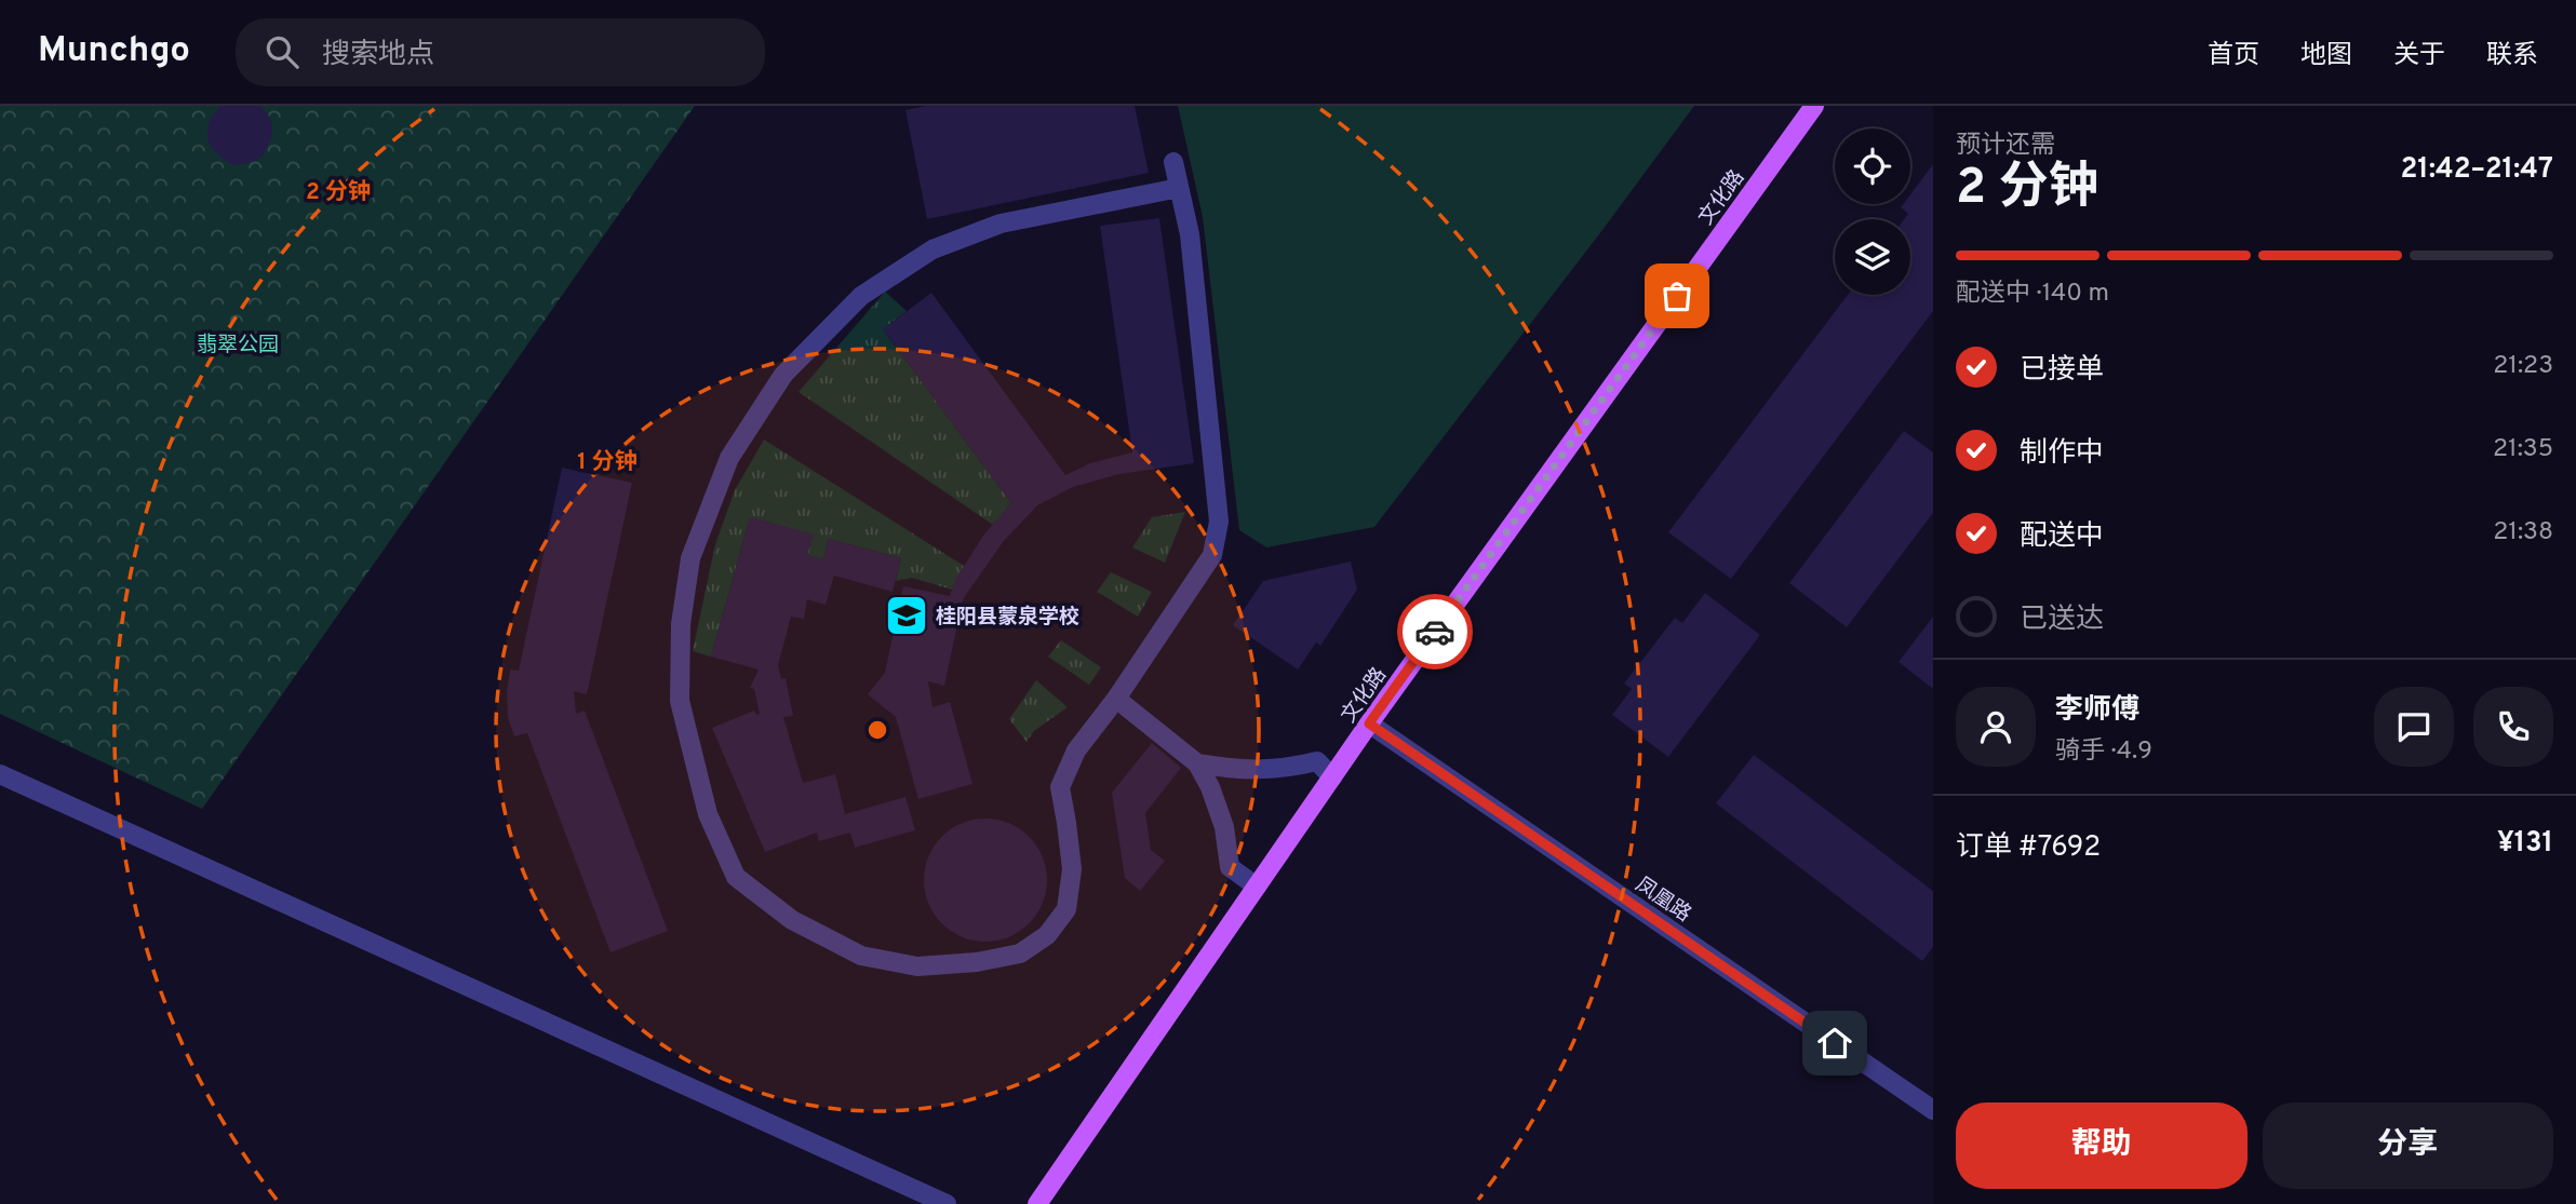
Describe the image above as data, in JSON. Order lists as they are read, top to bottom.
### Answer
{
  "streets": {
    "main road": ["文化路"],
    "street": ["凤凰路"]
  },
  "crossings": [
    ["文化路", "凤凰路"]
  ],
  "parks": ["翡翠公园"],
  "places": {
    "school or university": ["桂阳县蒙泉学校"]
  },
  "page": {
    "header": "Munchgo",
    "search": "搜索地点",
    "nav": [
      "首页",
      "地图",
      "关于",
      "联系"
    ],
    "heading": ["2 分钟", "预计还需", "21:42–21:47"],
    "panel": [
      "李师傅",
      "骑手 · 4.9",
      "订单 #7692",
      "¥131"
    ],
    "bar": "配送中 · 140 m",
    "list": [
      ["已接单", "21:23"],
      ["制作中", "21:35"],
      ["配送中", "21:38"],
      "已送达"
    ],
    "buttons": ["帮助", "分享"]
  },
  "rings": ["2 分钟", "1 分钟"]
}
